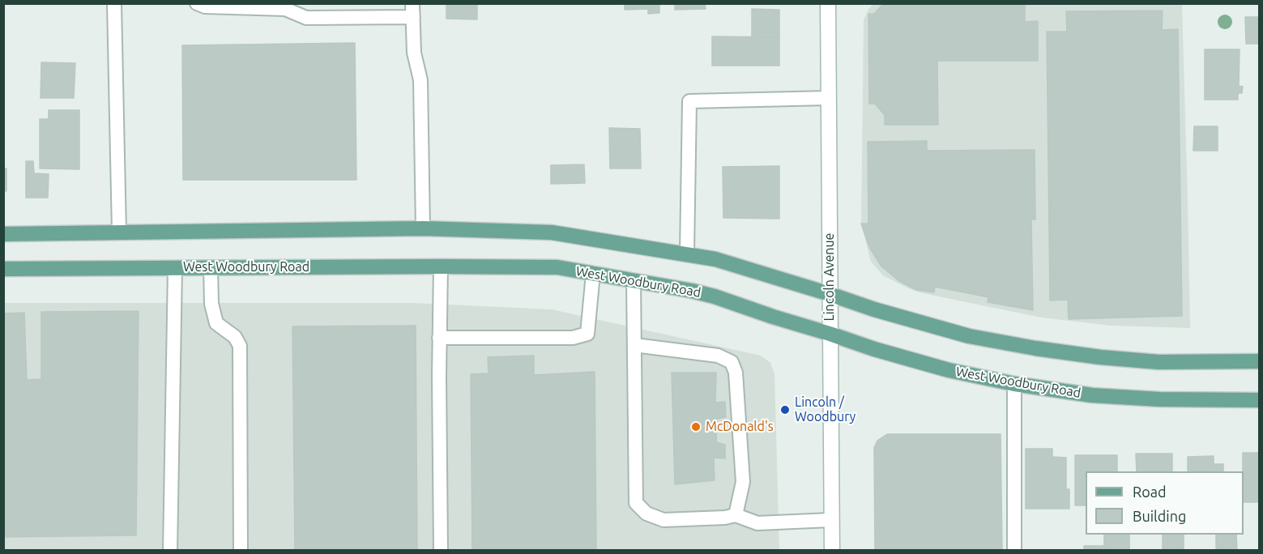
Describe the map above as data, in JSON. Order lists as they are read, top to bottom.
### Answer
{
  "streets": {
    "main road": ["West Woodbury Road", "Lincoln Avenue"]
  },
  "crossings": [
    ["West Woodbury Road", "Lincoln Avenue"]
  ],
  "places": ["Lincoln / Woodbury", "McDonald's"],
  "legend": ["Road", "Building"]
}
